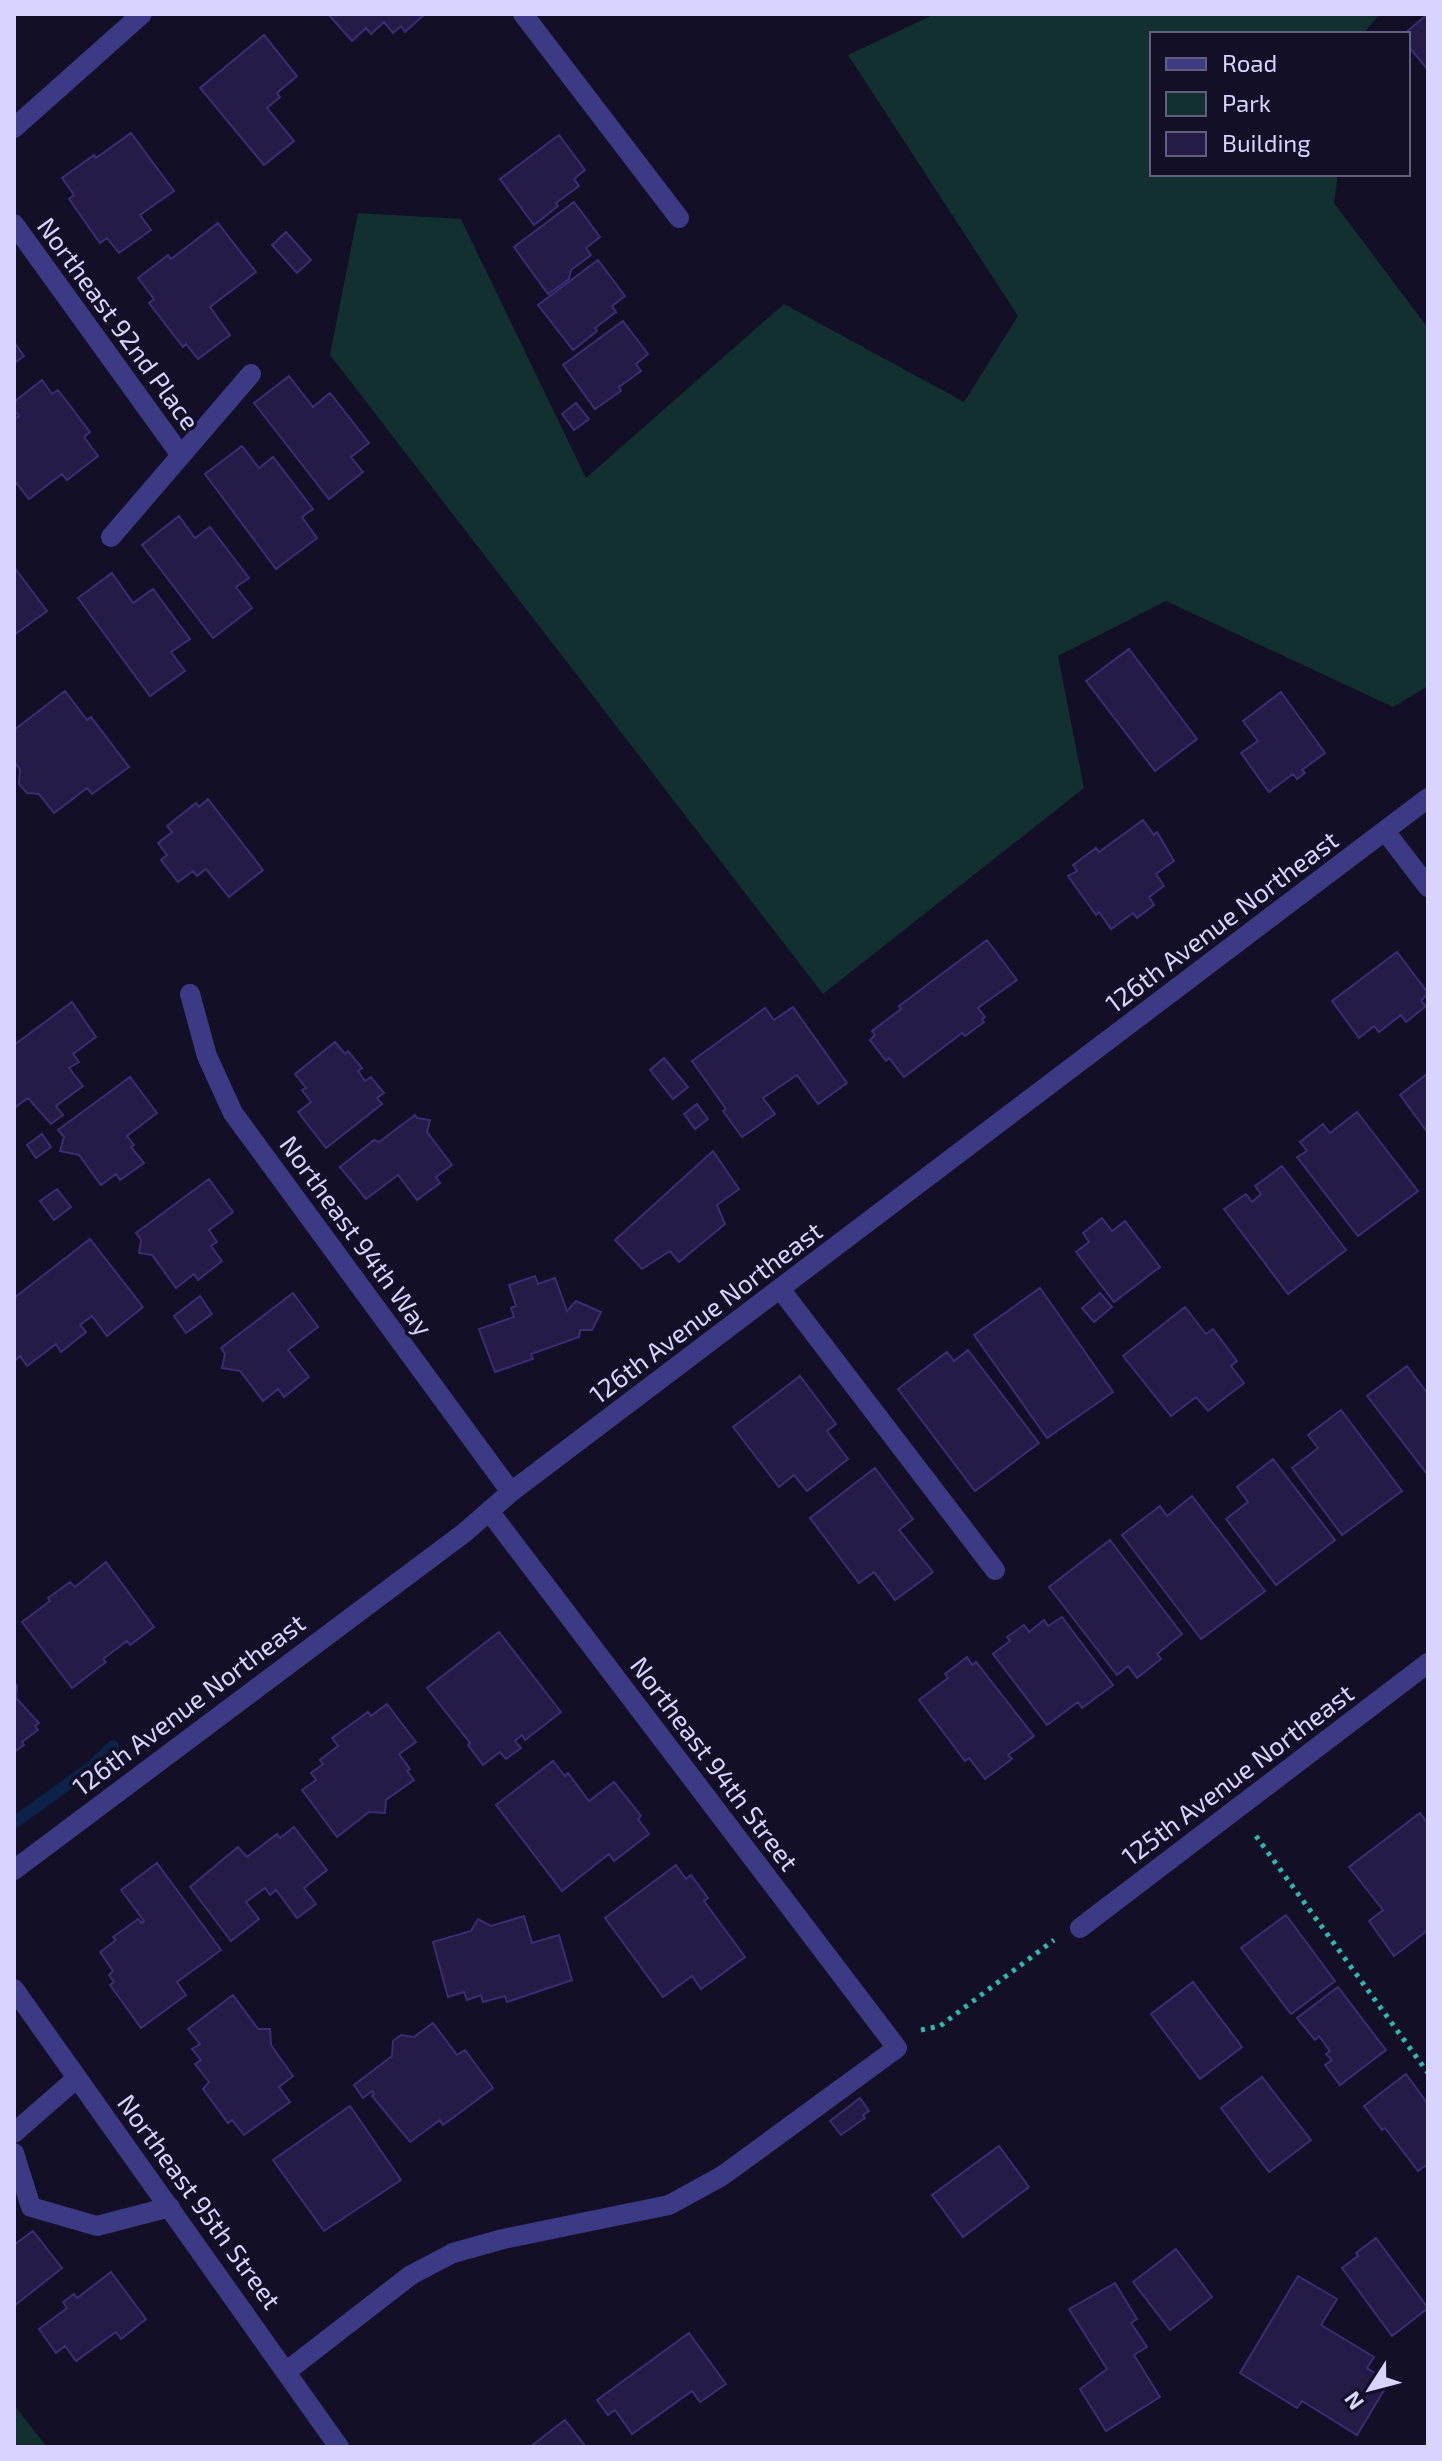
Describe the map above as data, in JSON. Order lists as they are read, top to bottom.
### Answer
{
  "streets": {
    "street": [
      "Northeast 92nd Place",
      "126th Avenue Northeast",
      "Northeast 94th Way",
      "Northeast 94th Street",
      "125th Avenue Northeast",
      "Northeast 95th Street"
    ]
  },
  "crossings": [
    ["126th Avenue Northeast", "Northeast 94th Way"],
    ["126th Avenue Northeast", "Northeast 94th Street"],
    ["Northeast 94th Street", "Northeast 95th Street"]
  ],
  "legend": ["Road", "Park", "Building"],
  "north": "bottom left"
}
